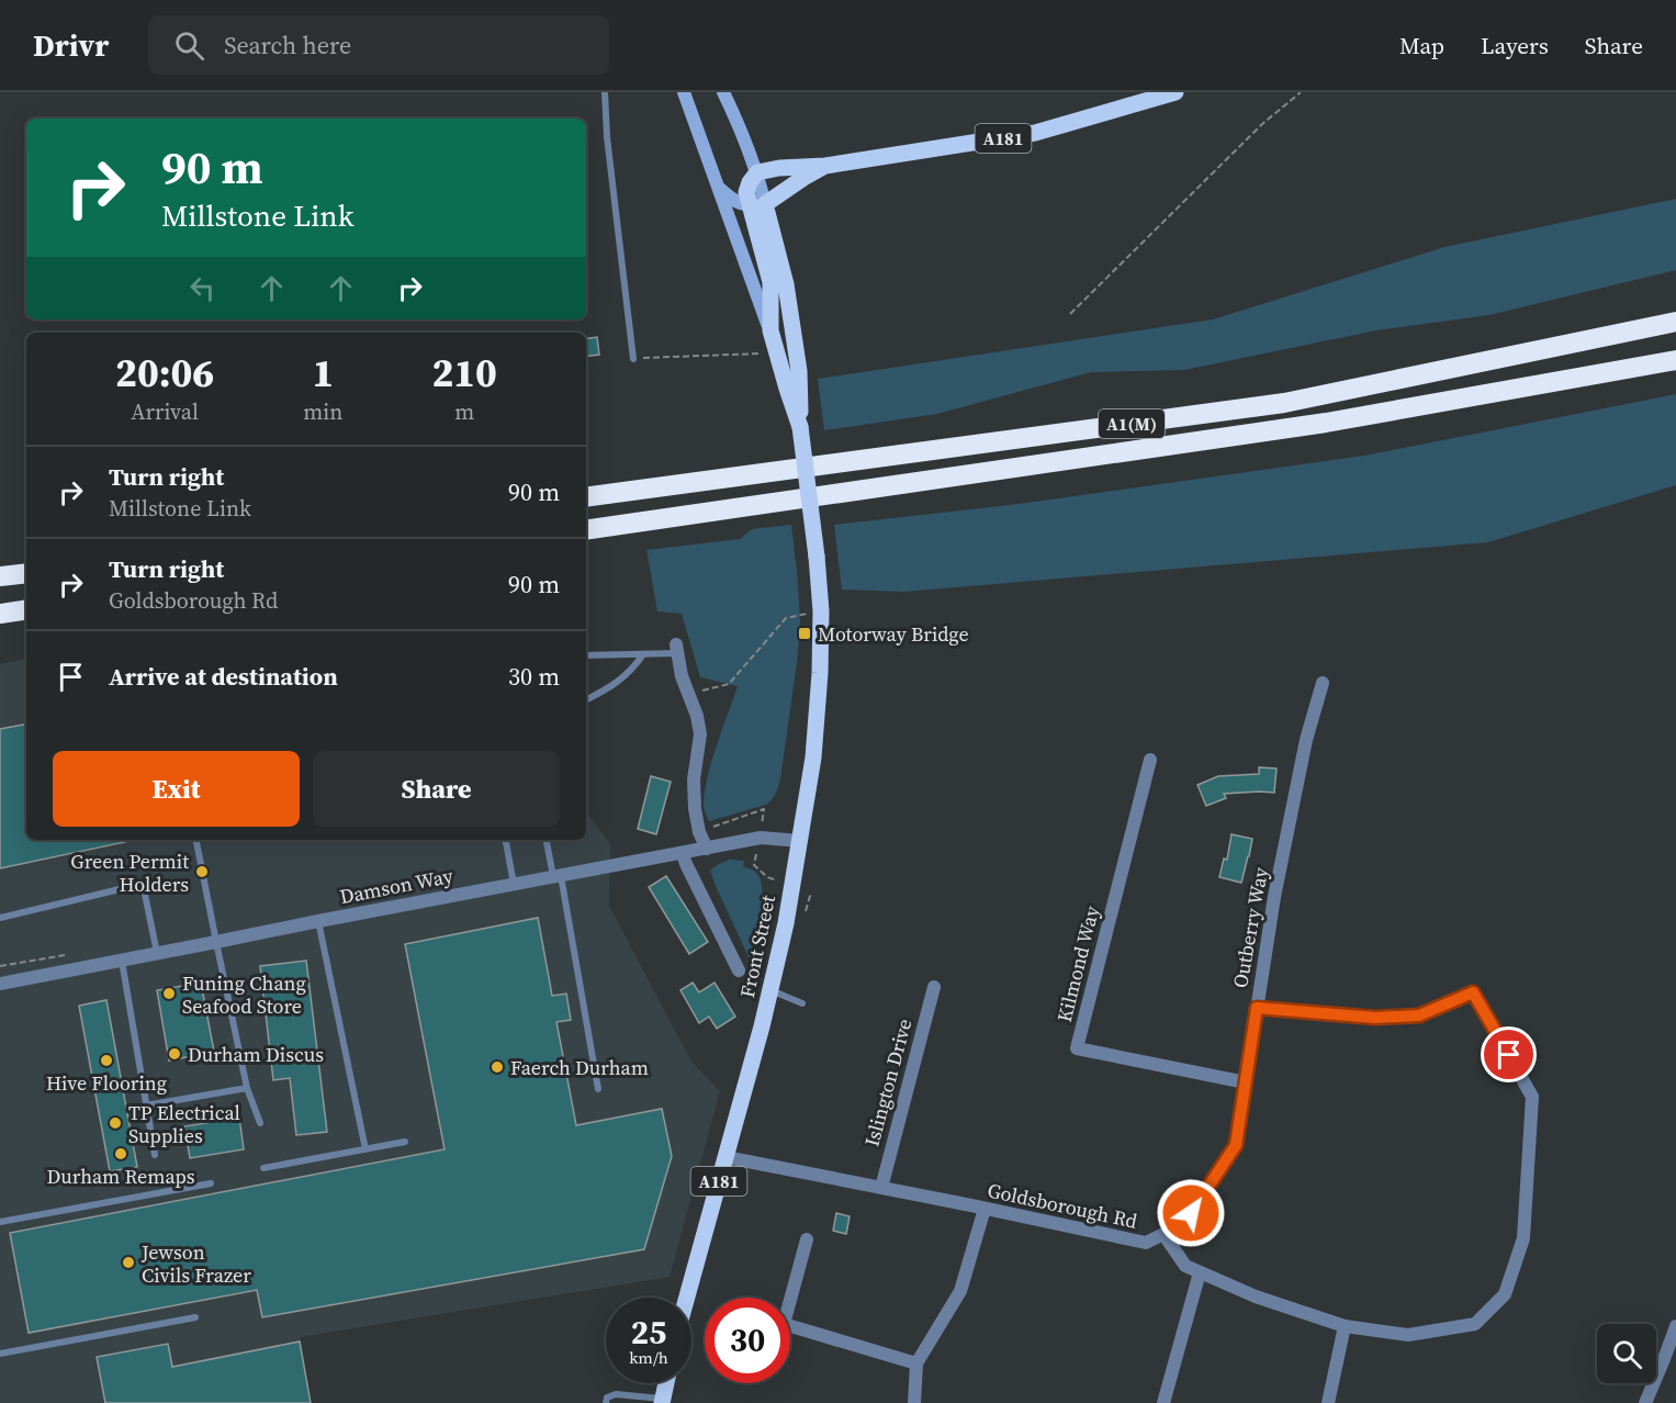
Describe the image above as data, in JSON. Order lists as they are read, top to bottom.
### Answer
{
  "streets": {
    "highway": ["A1(M)"],
    "main road": ["A181", "Front Street"],
    "street": [
      "Damson Way",
      "Outberry Way",
      "Kilmond Way",
      "Islington Drive",
      "Goldsborough Rd"
    ]
  },
  "crossings": [
    ["A181", "Front Street"],
    ["Damson Way", "Front Street"],
    ["Outberry Way", "Kilmond Way"],
    ["Outberry Way", "Goldsborough Rd"],
    ["Front Street", "Goldsborough Rd"],
    ["Islington Drive", "Goldsborough Rd"]
  ],
  "places": {
    "transit": ["Motorway Bridge"],
    "other": [
      "Green Permit Holders",
      "Funing Chang Seafood Store",
      "Durham Discus",
      "Hive Flooring",
      "Faerch Durham",
      "TP Electrical Supplies",
      "Durham Remaps",
      "Jewson Civils Frazer"
    ]
  },
  "page": {
    "header": "Drivr",
    "search": "Search here",
    "nav": ["Map", "Layers", "Share"],
    "turn": ["90 m", "Millstone Link"],
    "eta": [
      "20:06",
      "Arrival",
      "1",
      "min",
      "210",
      "m"
    ],
    "list": [
      {
        "name": "Turn right",
        "note": "Millstone Link",
        "value": "90 m"
      },
      {
        "name": "Turn right",
        "note": "Goldsborough Rd",
        "value": "90 m"
      },
      {
        "name": "Arrive at destination",
        "value": "30 m"
      }
    ],
    "buttons": ["Exit", "Share"],
    "speed": "25 km/h",
    "limit": "30"
  }
}
